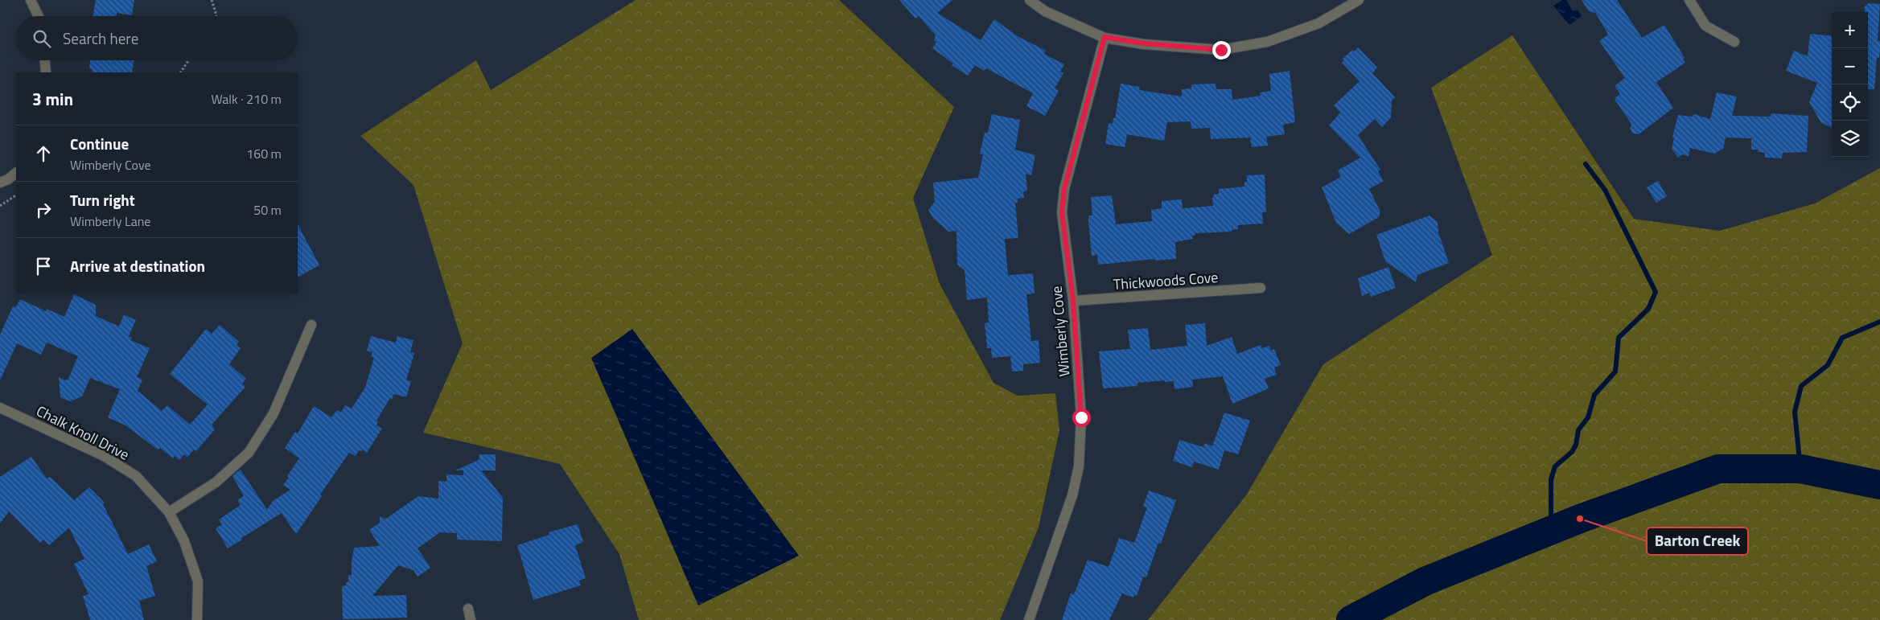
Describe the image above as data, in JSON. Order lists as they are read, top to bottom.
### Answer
{
  "streets": {
    "street": ["Thickwoods Cove", "Wimberly Cove", "Chalk Knoll Drive"]
  },
  "crossings": [
    ["Thickwoods Cove", "Wimberly Cove"]
  ],
  "places": ["Barton Creek"],
  "page": {
    "map_buttons": ["+", "−"],
    "search": "Search here",
    "heading": ["3 min", "Walk · 210 m"],
    "list": [
      ["Continue", "Wimberly Cove", "160 m"],
      ["Turn right", "Wimberly Lane", "50 m"],
      "Arrive at destination"
    ]
  }
}
